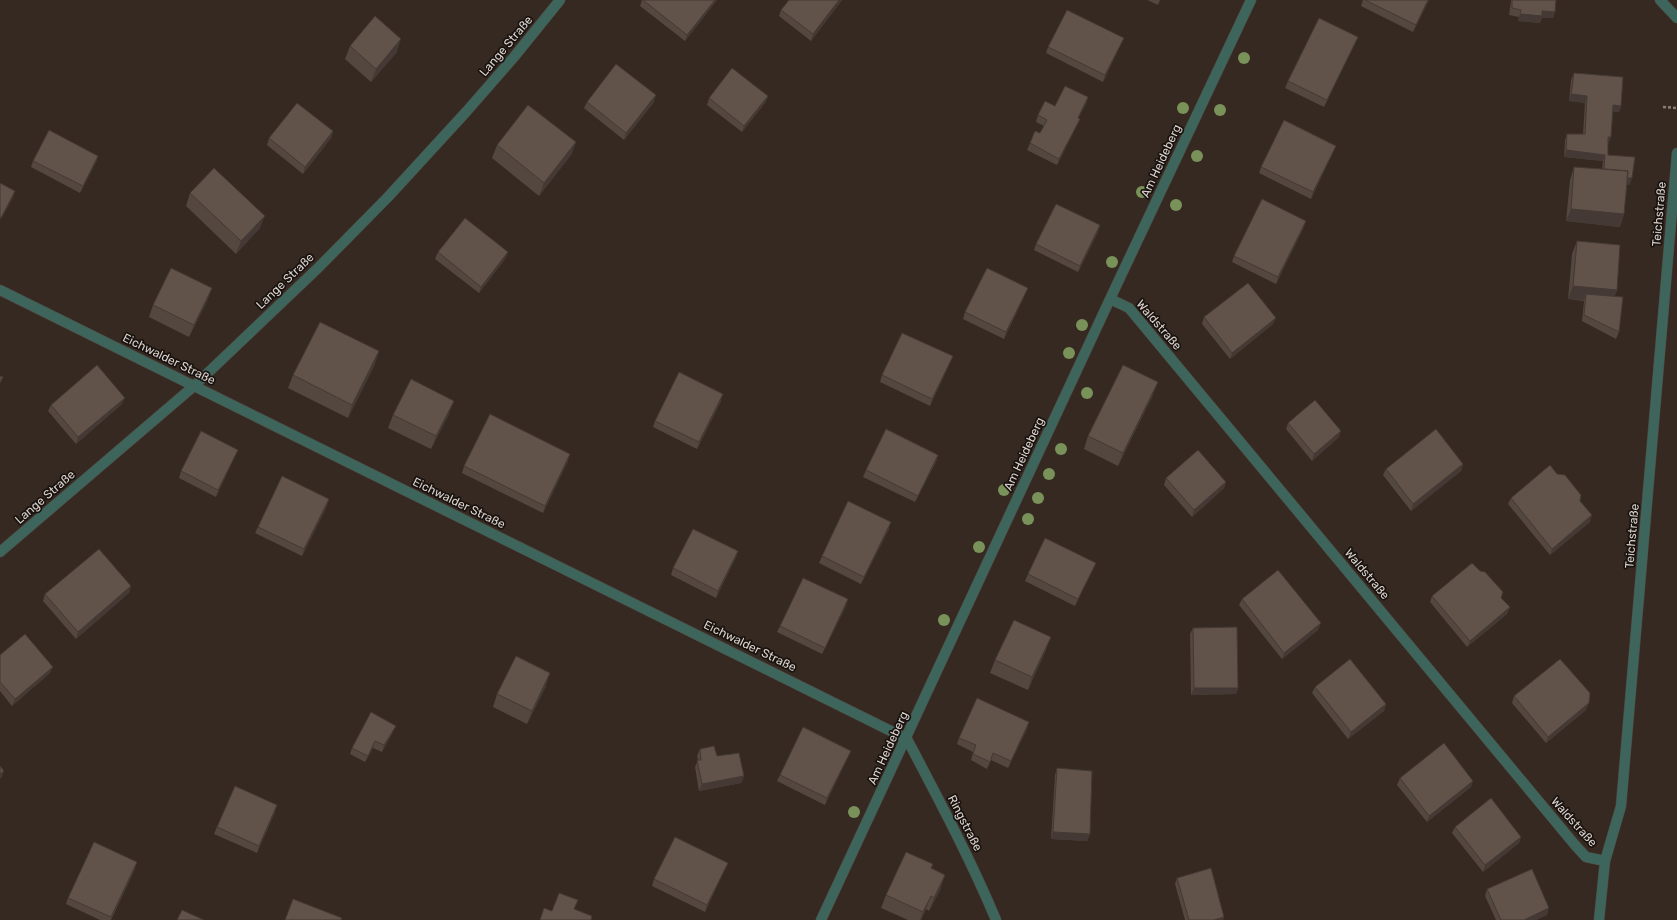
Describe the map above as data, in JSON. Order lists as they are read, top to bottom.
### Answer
{
  "streets": {
    "street": [
      "Lange Straße",
      "Am Heideberg",
      "Teichstraße",
      "Waldstraße",
      "Eichwalder Straße",
      "Ringstraße"
    ]
  },
  "crossings": [
    ["Lange Straße", "Eichwalder Straße"],
    ["Am Heideberg", "Waldstraße"],
    ["Am Heideberg", "Eichwalder Straße"],
    ["Am Heideberg", "Ringstraße"],
    ["Teichstraße", "Waldstraße"],
    ["Eichwalder Straße", "Ringstraße"]
  ]
}
